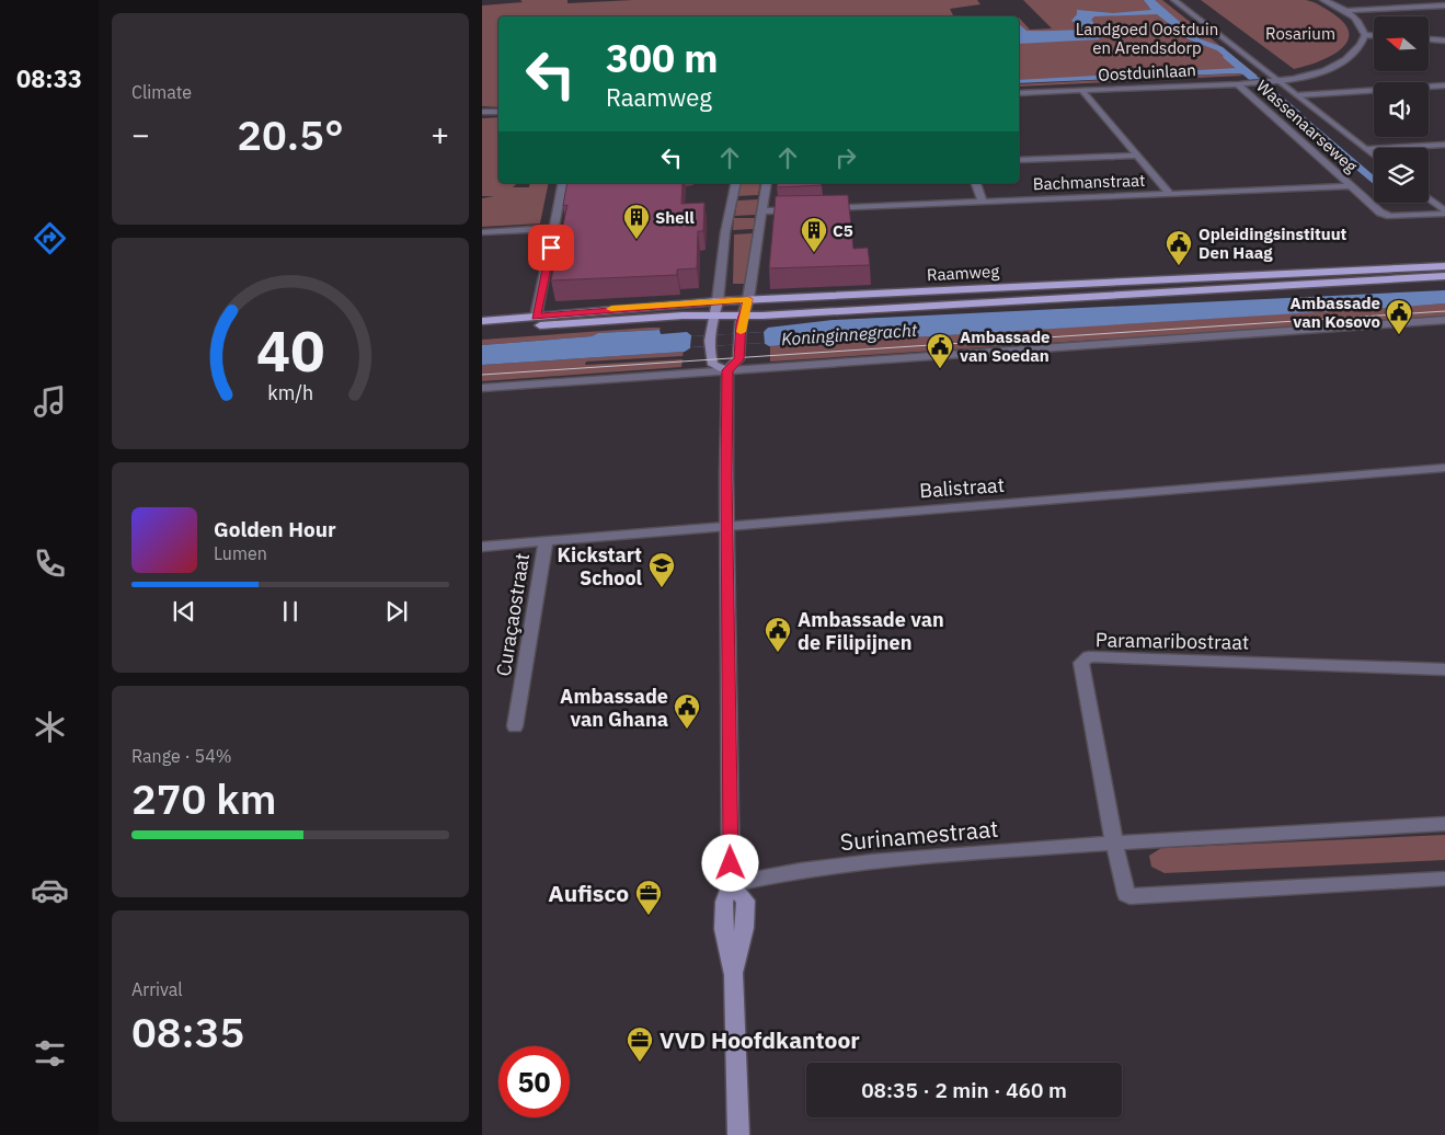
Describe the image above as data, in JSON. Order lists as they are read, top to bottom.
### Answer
{
  "streets": {
    "main road": ["Raamweg"],
    "street": [
      "Oostduinlaan",
      "Wassenaarseweg",
      "Bachmanstraat",
      "Balistraat",
      "Curaçaostraat",
      "Paramaribostraat",
      "Surinamestraat"
    ]
  },
  "crossings": [
    ["Oostduinlaan", "Wassenaarseweg"],
    ["Wassenaarseweg", "Bachmanstraat"],
    ["Balistraat", "Curaçaostraat"],
    ["Paramaribostraat", "Surinamestraat"]
  ],
  "water": ["Koninginnegracht"],
  "parks": ["Landgoed Oostduin en Arendsdorp", "Rosarium"],
  "places": {
    "building": ["Shell", "C5"],
    "public building": [
      "Opleidingsinstituut Den Haag",
      "Ambassade van Kosovo",
      "Ambassade van Soedan",
      "Ambassade van de Filipijnen",
      "Ambassade van Ghana"
    ],
    "school or university": ["Kickstart School"],
    "office": ["Aufisco", "VVD Hoofdkantoor"]
  },
  "north": "left",
  "page": {
    "tabs": "08:33",
    "tile": [
      "Climate",
      ["Range · 54%", "270 km"],
      ["Arrival", "08:35"]
    ],
    "turn": ["300 m", "Raamweg"],
    "heat": ["−", "20.5°", "+"],
    "song": ["Golden Hour", "Lumen"],
    "limit": "50",
    "trip": "08:35 · 2 min · 460 m",
    "gauge": ["40", "km/h"]
  }
}
